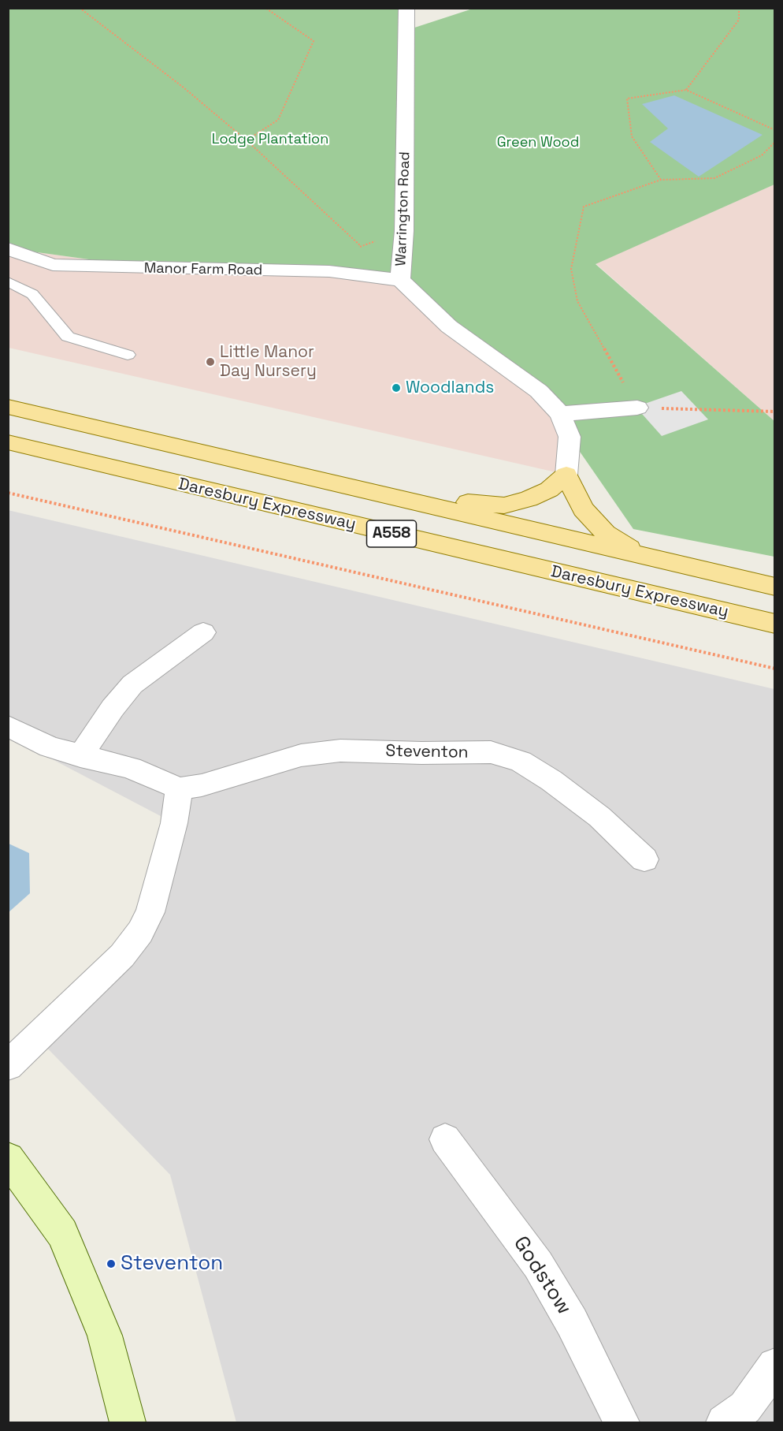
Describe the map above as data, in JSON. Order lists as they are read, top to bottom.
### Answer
{
  "streets": {
    "main road": ["Daresbury Expressway", "A558"],
    "street": [
      "Warrington Road",
      "Manor Farm Road",
      "Steventon",
      "Godstow"
    ]
  },
  "crossings": [
    ["Warrington Road", "Manor Farm Road"]
  ],
  "parks": ["Lodge Plantation", "Green Wood"],
  "places": ["Little Manor Day Nursery", "Woodlands", "Steventon"]
}
